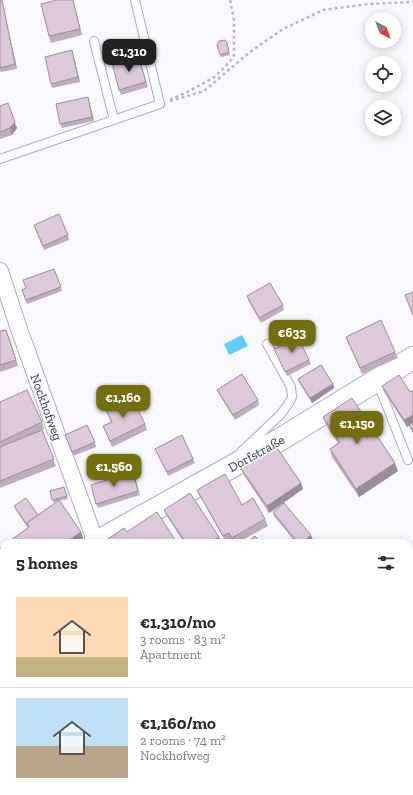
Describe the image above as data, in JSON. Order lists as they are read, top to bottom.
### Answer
{
  "streets": {
    "main road": ["Dorfstraße"],
    "street": ["Nockhofweg"]
  },
  "north": "bottom right",
  "page": {
    "price": [
      "€1,310",
      "€633",
      "€1,160",
      "€1,150",
      "€1,560"
    ],
    "heading": "5 homes",
    "list": [
      {
        "name": "€1,310/mo",
        "note": "3 rooms · 83 m² · Apartment"
      },
      {
        "name": "€1,160/mo",
        "note": "2 rooms · 74 m² · Nockhofweg"
      }
    ]
  }
}
